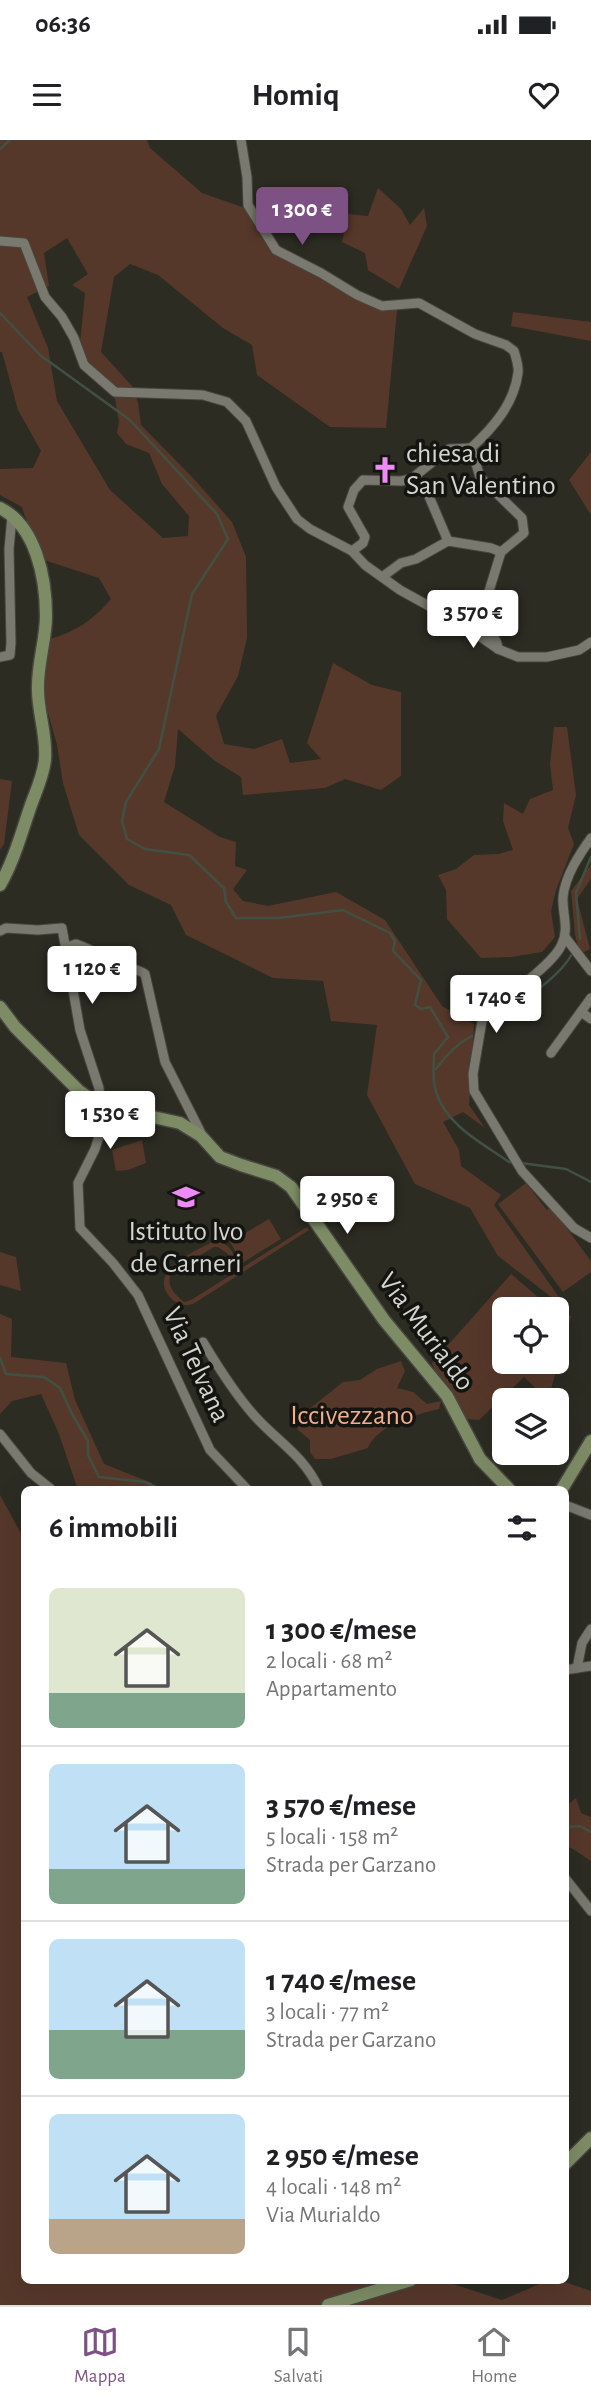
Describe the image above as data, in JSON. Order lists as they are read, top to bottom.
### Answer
{
  "streets": {
    "street": ["Via Murialdo", "Via Telvana"]
  },
  "crossings": [
    ["Via Murialdo", "Via Telvana"]
  ],
  "parks": ["Iccivezzano"],
  "places": {
    "church": ["chiesa di San Valentino"],
    "school or university": ["Istituto Ivo de Carneri"]
  },
  "page": {
    "status": "06:36",
    "header": "Homiq",
    "price": [
      "1 300 €",
      "3 570 €",
      "1 120 €",
      "1 740 €",
      "1 530 €",
      "2 950 €"
    ],
    "heading": "6 immobili",
    "list": [
      {
        "name": "1 300 €/mese",
        "note": "2 locali · 68 m² · Appartamento"
      },
      {
        "name": "3 570 €/mese",
        "note": "5 locali · 158 m² · Strada per Garzano"
      },
      {
        "name": "1 740 €/mese",
        "note": "3 locali · 77 m² · Strada per Garzano"
      },
      {
        "name": "2 950 €/mese",
        "note": "4 locali · 148 m² · Via Murialdo"
      }
    ],
    "tabs": ["Mappa", "Salvati", "Home"]
  }
}
